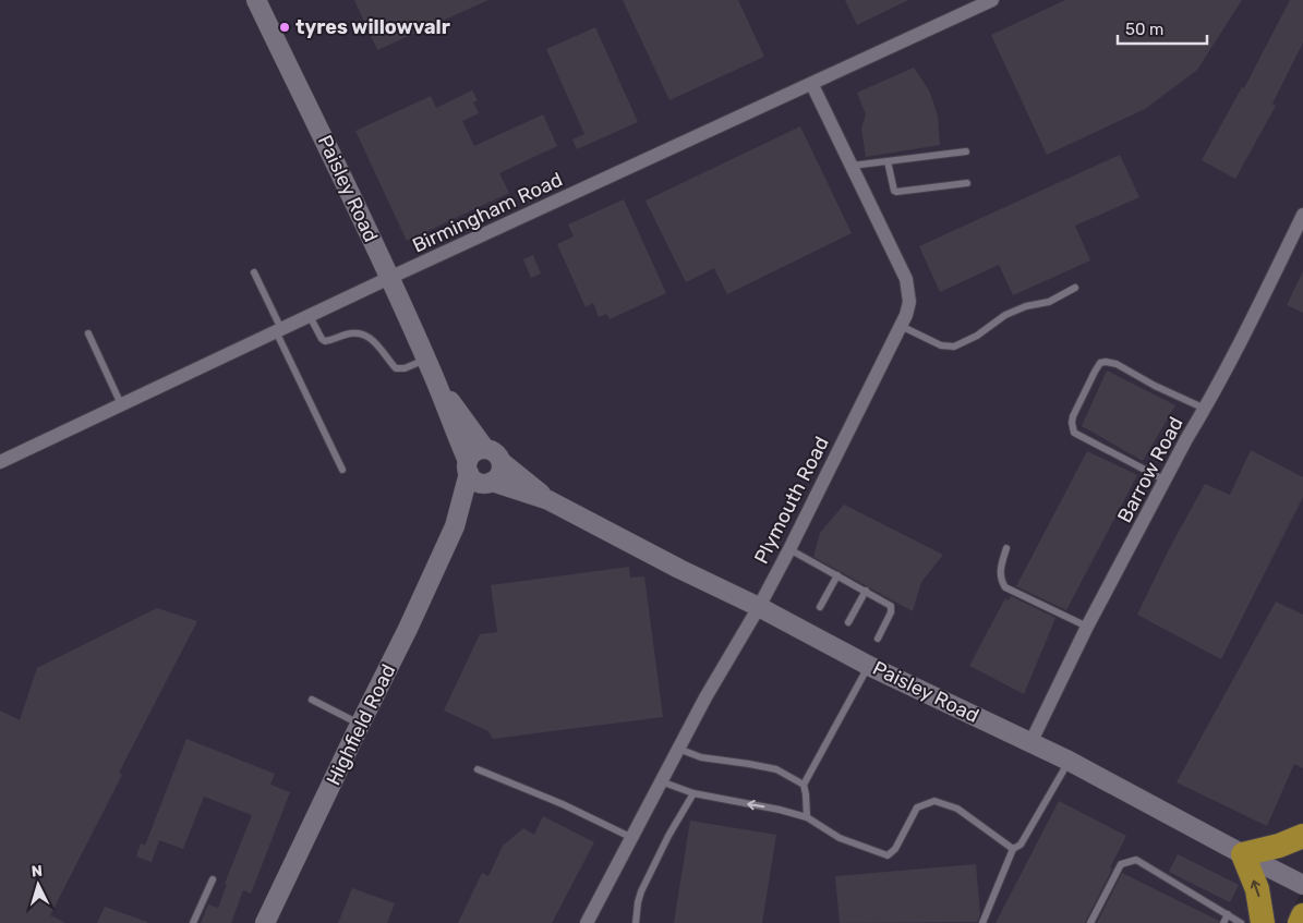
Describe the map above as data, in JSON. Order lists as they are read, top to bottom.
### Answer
{
  "streets": {
    "main road": ["Paisley Road", "Highfield Road"],
    "street": ["Birmingham Road", "Barrow Road", "Plymouth Road"]
  },
  "crossings": [
    ["Paisley Road", "Birmingham Road"],
    ["Paisley Road", "Barrow Road"],
    ["Paisley Road", "Plymouth Road"],
    ["Paisley Road", "Highfield Road"],
    ["Birmingham Road", "Plymouth Road"]
  ],
  "places": ["tyres willowvalr"],
  "scale_bar": "50 m",
  "north": "top"
}
